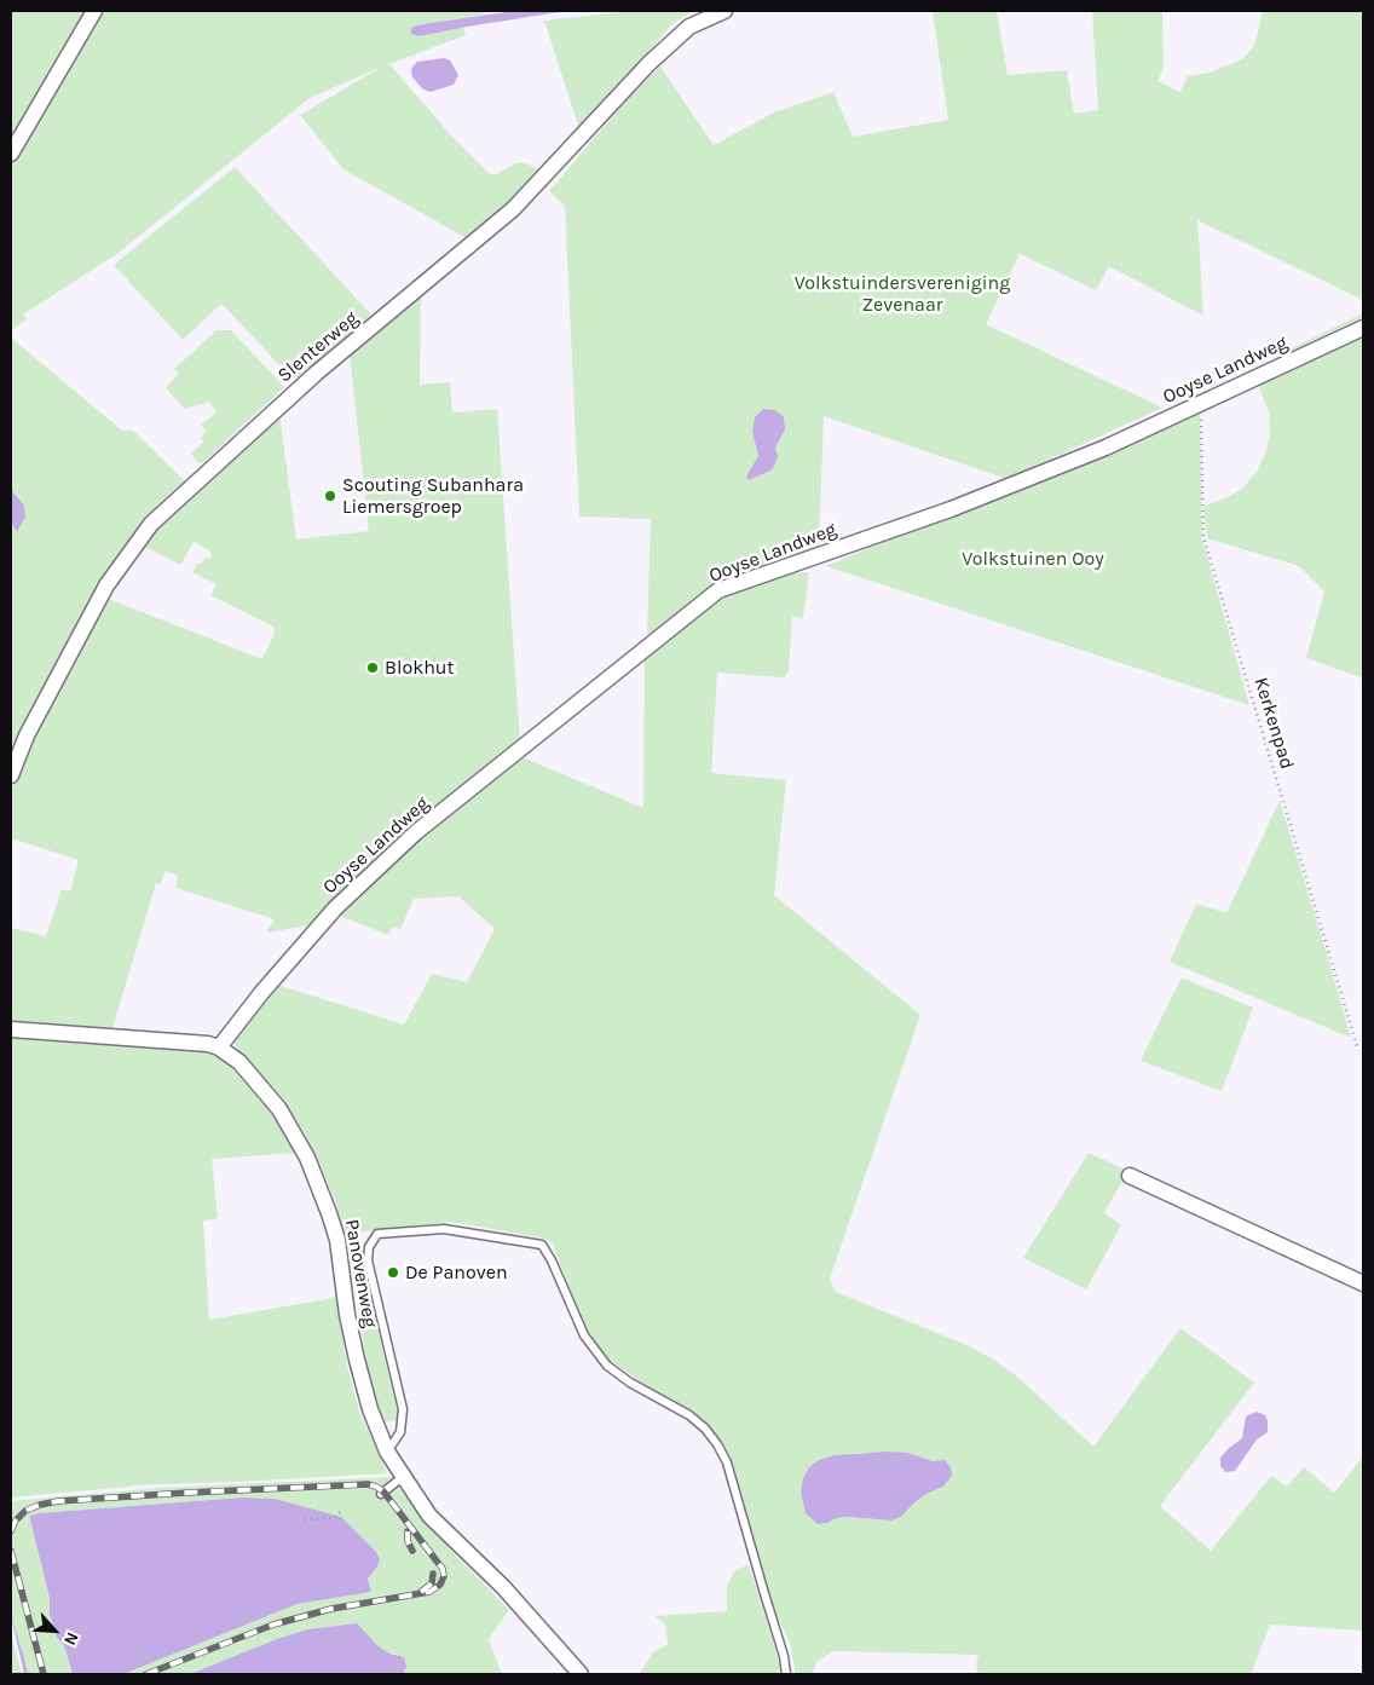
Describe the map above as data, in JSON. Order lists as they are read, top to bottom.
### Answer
{
  "streets": {
    "street": ["Slenterweg", "Ooyse Landweg", "Panovenweg"],
    "path": ["Kerkenpad"]
  },
  "crossings": [
    ["Ooyse Landweg", "Kerkenpad"],
    ["Ooyse Landweg", "Panovenweg"]
  ],
  "parks": ["Volkstuindersvereniging Zevenaar", "Volkstuinen Ooy"],
  "places": ["Scouting Subanhara Liemersgroep", "Blokhut", "De Panoven"],
  "north": "bottom right"
}
